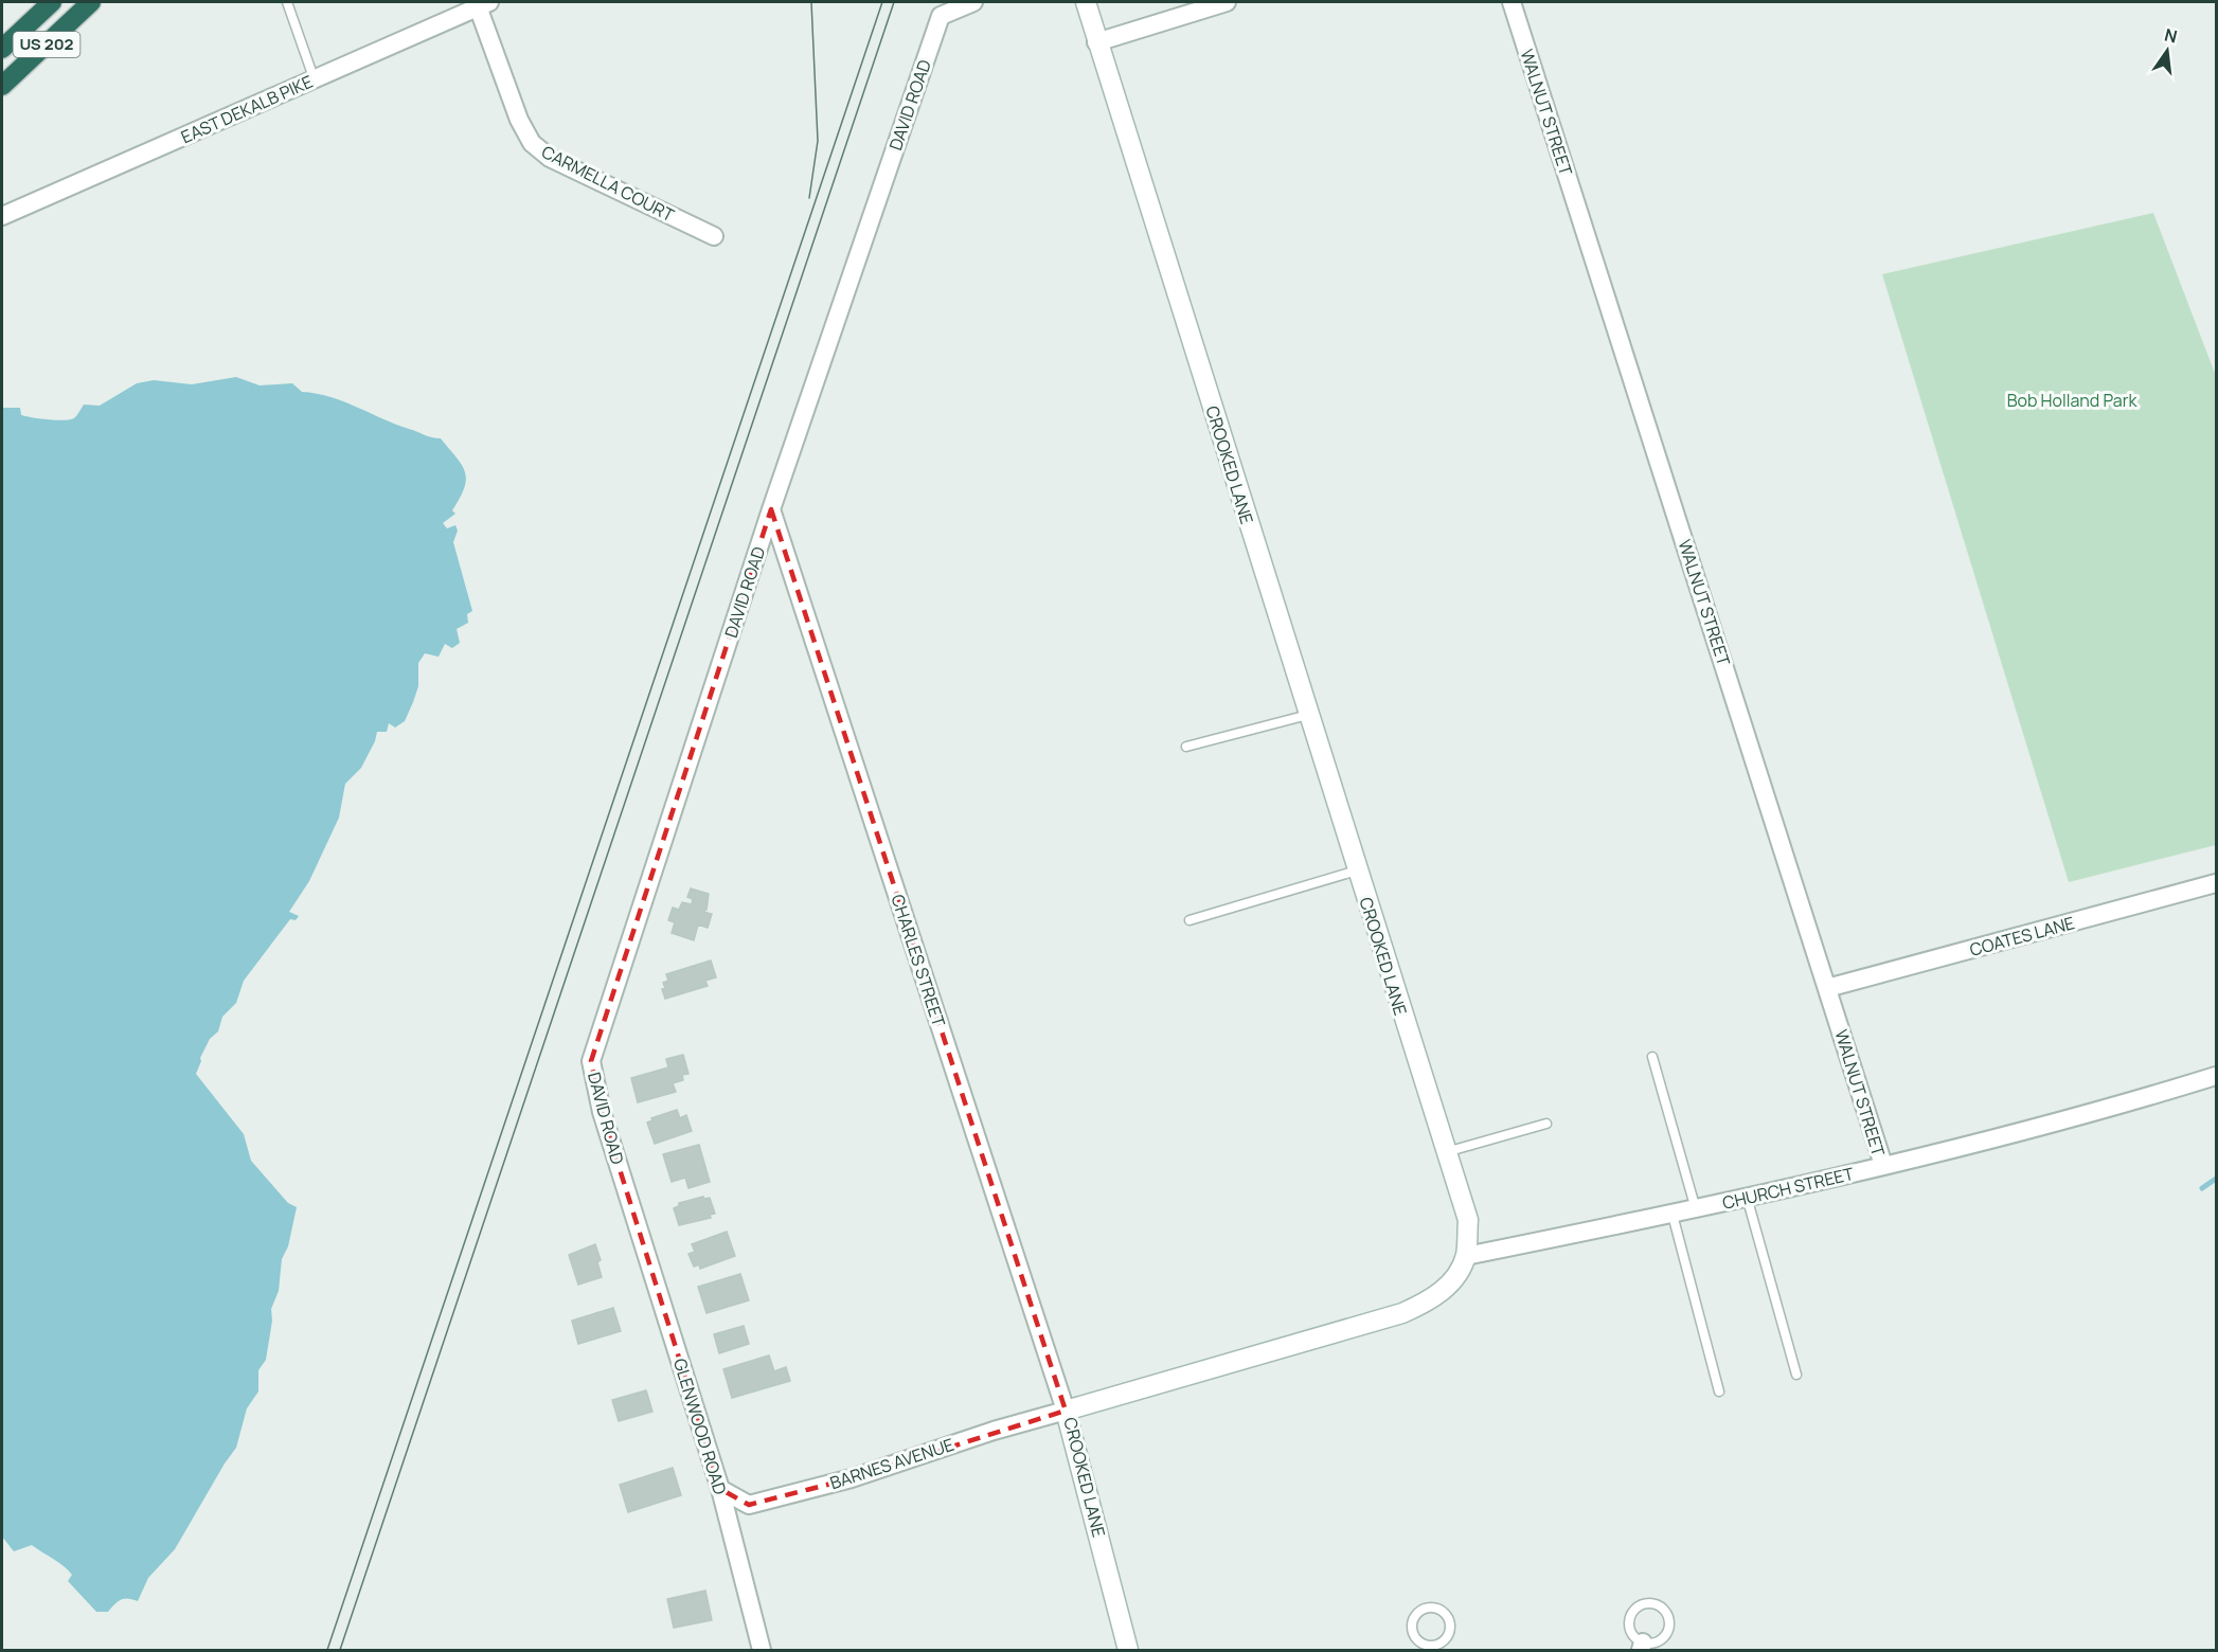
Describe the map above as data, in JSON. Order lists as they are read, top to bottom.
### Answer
{
  "streets": {
    "highway": ["US 202"],
    "street": [
      "DAVID ROAD",
      "EAST DEKALB PIKE",
      "WALNUT STREET",
      "CARMELLA COURT",
      "CROOKED LANE",
      "COATES LANE",
      "CHARLES STREET",
      "CHURCH STREET",
      "GLENWOOD ROAD",
      "BARNES AVENUE"
    ]
  },
  "crossings": [
    ["DAVID ROAD", "CHARLES STREET"],
    ["DAVID ROAD", "GLENWOOD ROAD"],
    ["EAST DEKALB PIKE", "CARMELLA COURT"],
    ["WALNUT STREET", "COATES LANE"],
    ["WALNUT STREET", "CHURCH STREET"],
    ["CROOKED LANE", "CHARLES STREET"],
    ["CROOKED LANE", "CHURCH STREET"],
    ["CROOKED LANE", "BARNES AVENUE"],
    ["CHARLES STREET", "BARNES AVENUE"],
    ["GLENWOOD ROAD", "BARNES AVENUE"]
  ],
  "parks": ["Bob Holland Park"],
  "north": "top"
}
